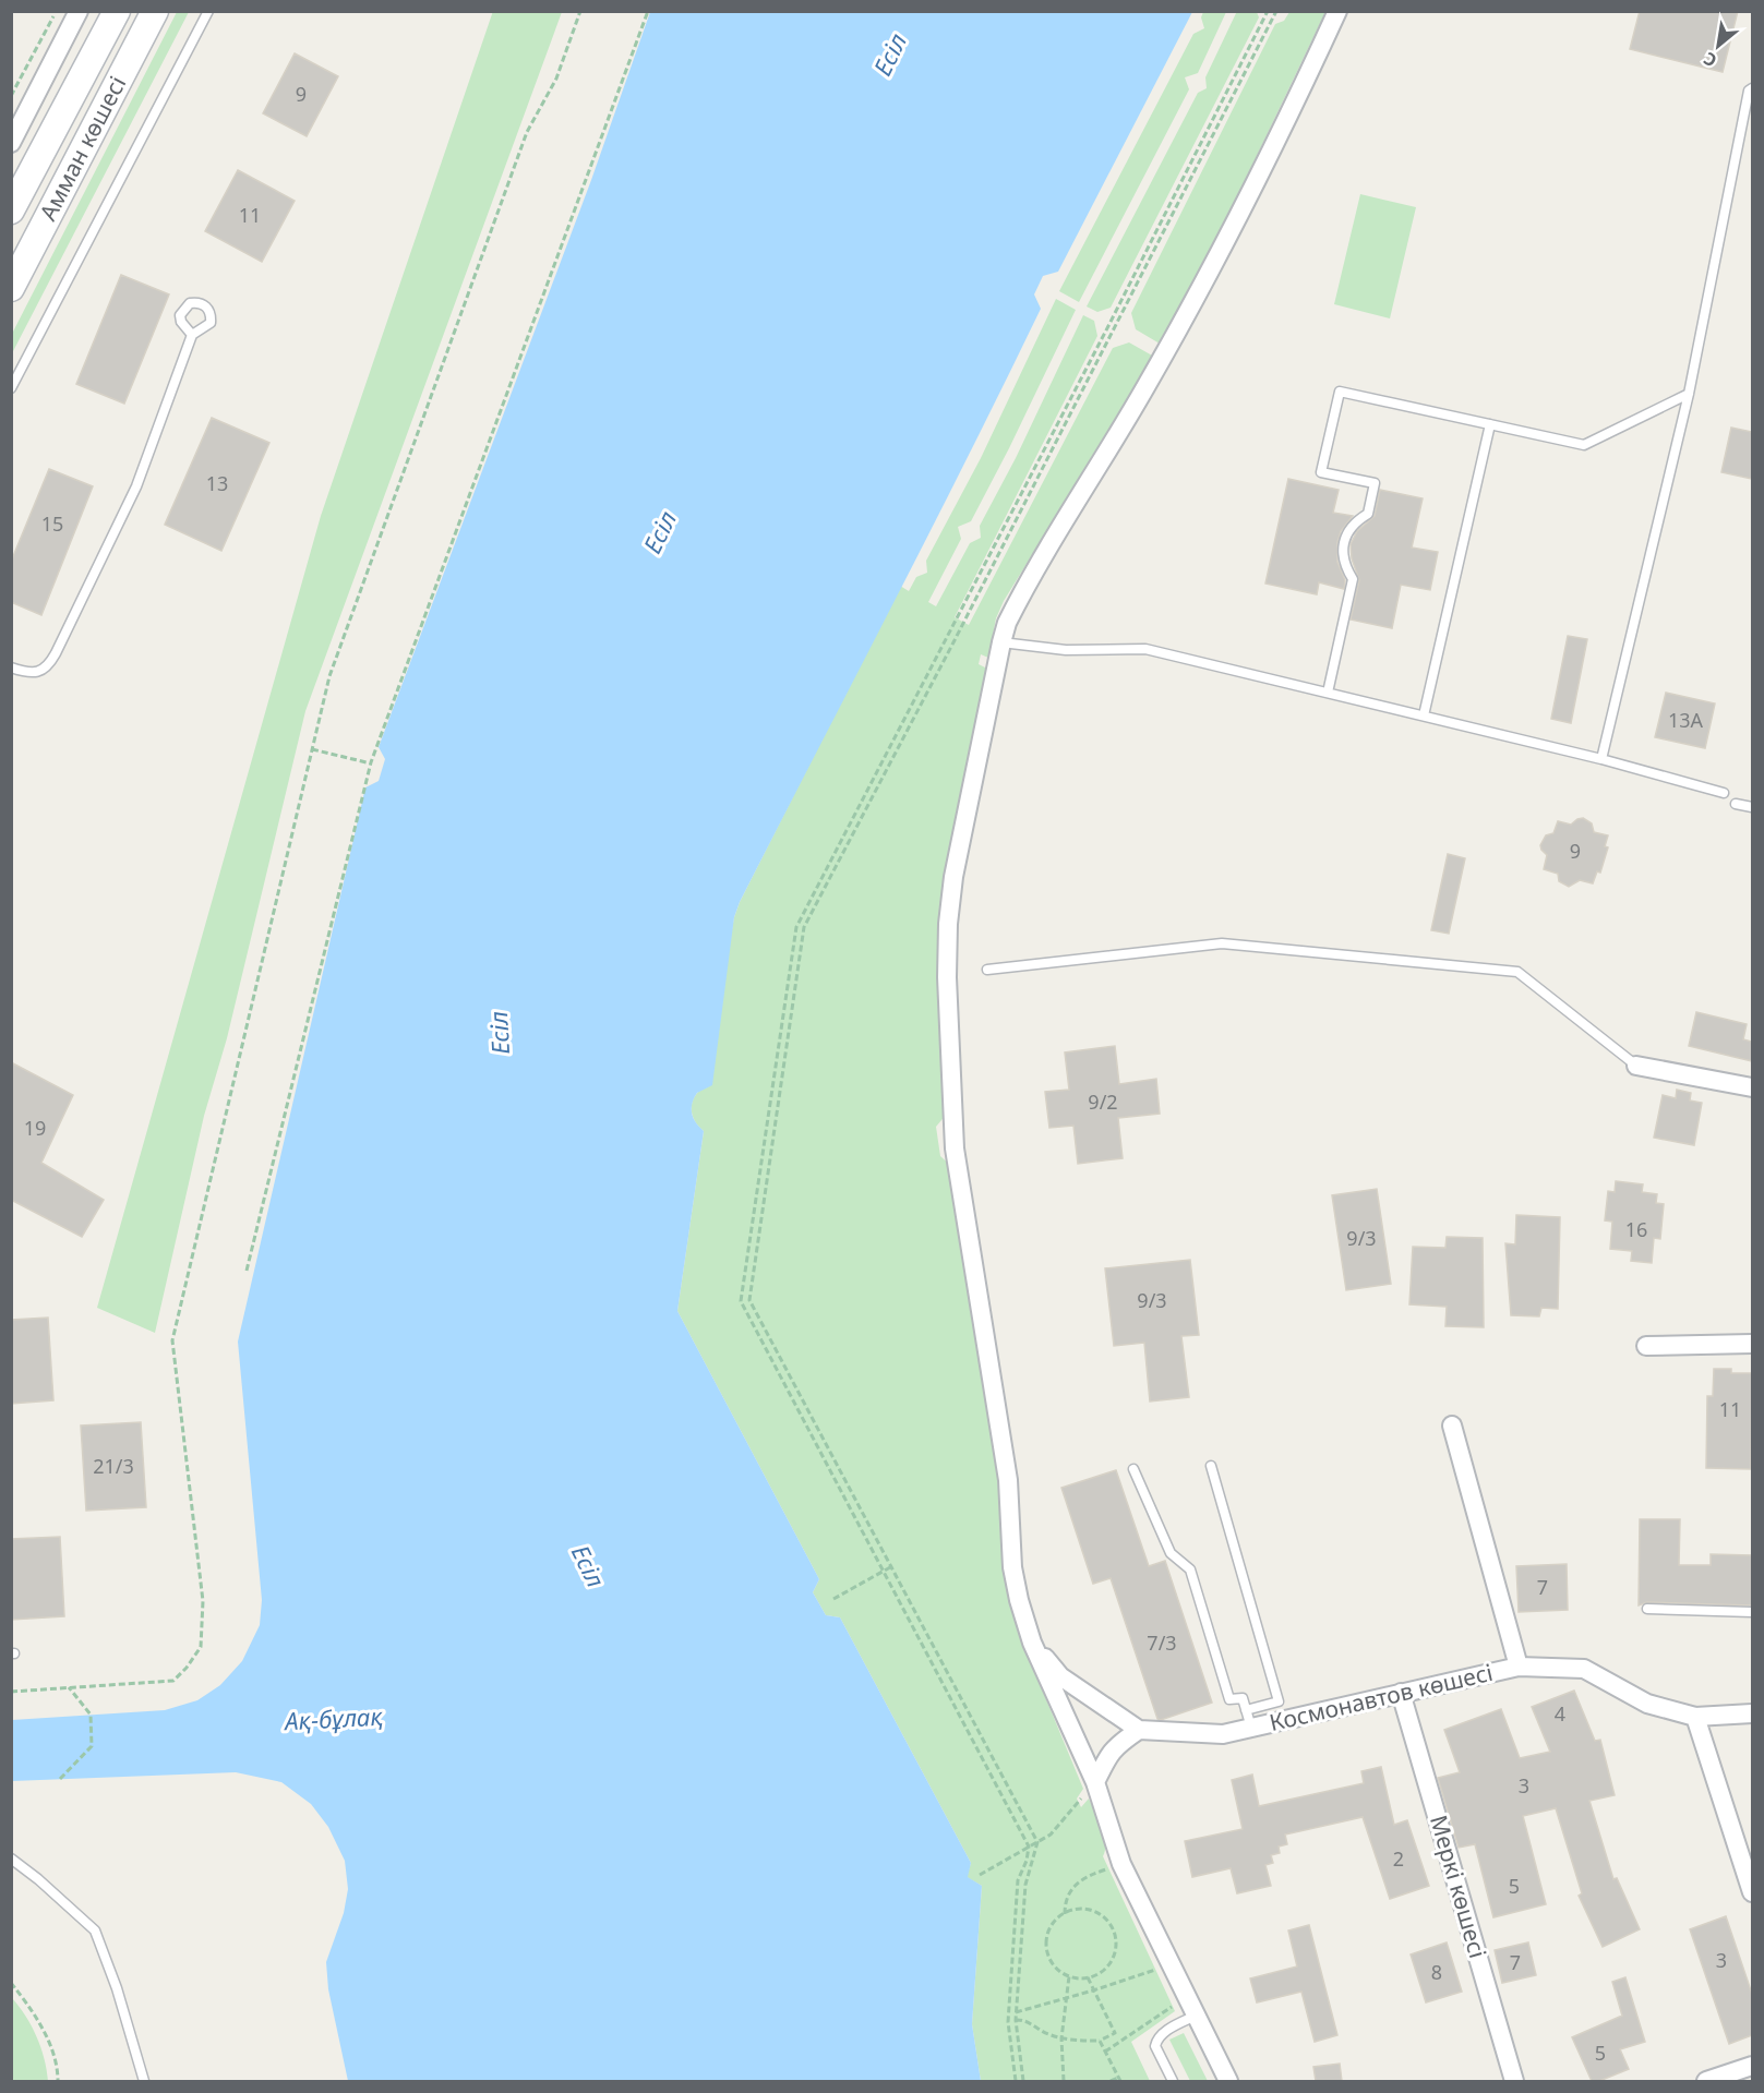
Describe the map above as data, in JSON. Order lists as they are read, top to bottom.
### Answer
{
  "streets": {
    "main road": ["Амман көшесі"],
    "street": ["Космонавтов көшесі", "Меркі көшесі"]
  },
  "crossings": [
    ["Космонавтов көшесі", "Меркі көшесі"]
  ],
  "water": ["Есіл", "Ақ-бұлақ"],
  "house_numbers": [
    "9",
    "11",
    "13",
    "15",
    "13А",
    "9",
    "9/2",
    "19",
    "16",
    "9/3",
    "9/3",
    "11",
    "21/3",
    "7",
    "7/3",
    "4",
    "3",
    "2",
    "5",
    "3",
    "7",
    "8",
    "5"
  ],
  "north": "bottom left"
}
